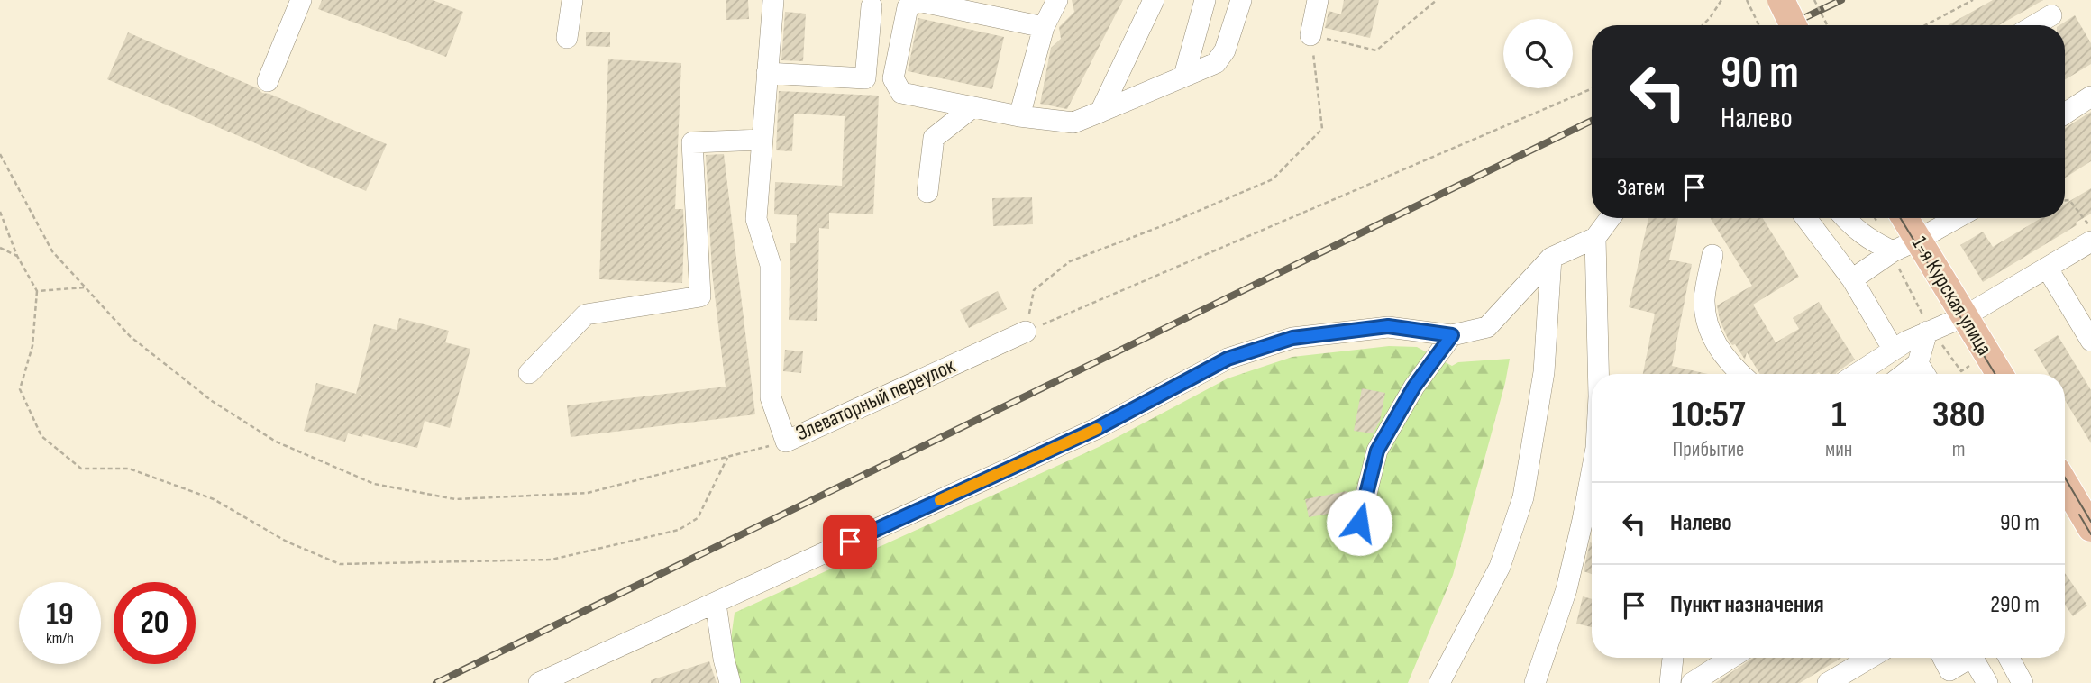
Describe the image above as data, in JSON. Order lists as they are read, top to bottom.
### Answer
{
  "streets": {
    "main road": ["1-я Курская улица"],
    "street": ["Элеваторный переулок"]
  },
  "page": {
    "turn": ["90 m", "Налево"],
    "then": "Затем",
    "eta": [
      "10:57",
      "Прибытие",
      "1",
      "мин",
      "380",
      "m"
    ],
    "list": [
      {
        "name": "Налево",
        "value": "90 m"
      },
      {
        "name": "Пункт назначения",
        "value": "290 m"
      }
    ],
    "speed": "19 km/h",
    "limit": "20"
  }
}
